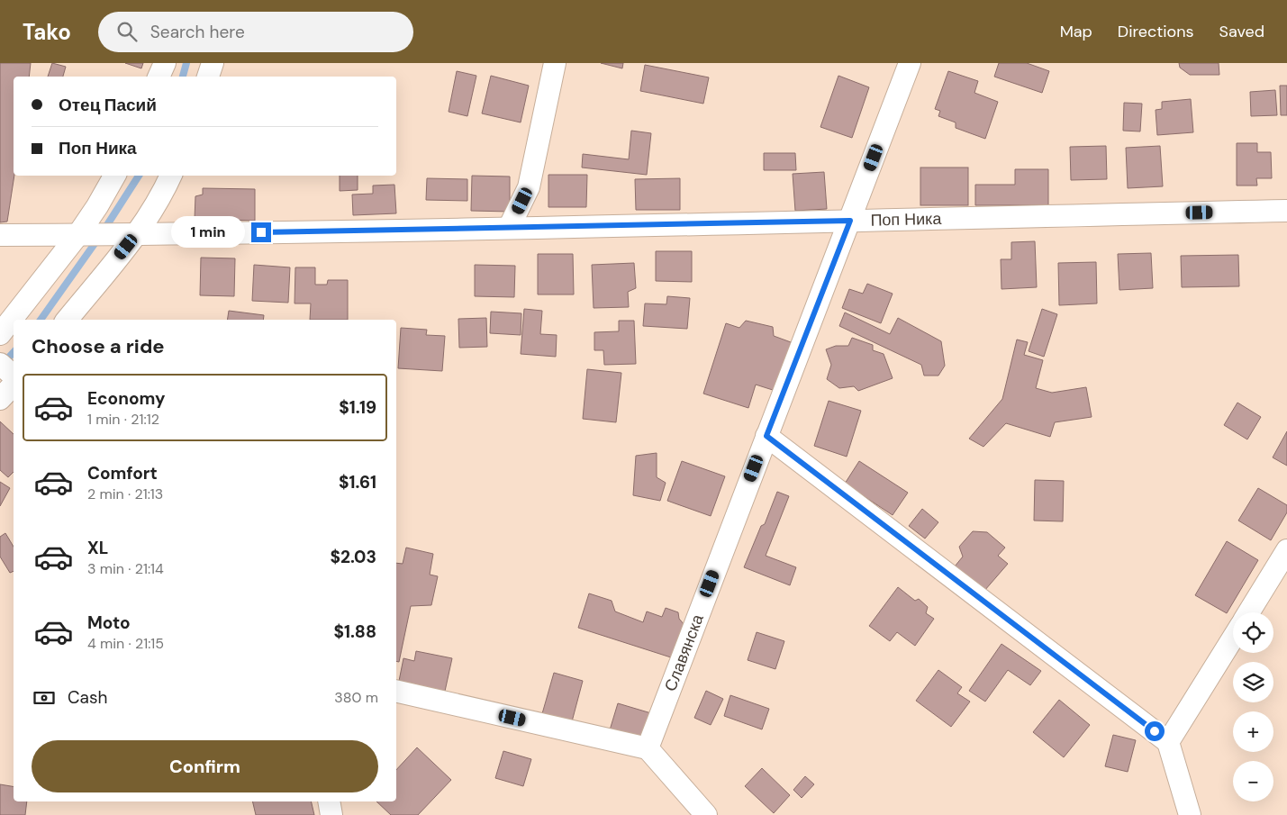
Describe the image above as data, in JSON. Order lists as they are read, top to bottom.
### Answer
{
  "streets": {
    "street": ["Поп Ника", "Славянска"]
  },
  "crossings": [
    ["Поп Ника", "Славянска"]
  ],
  "page": {
    "header": "Tako",
    "search": "Search here",
    "nav": ["Map", "Directions", "Saved"],
    "banner": ["Отец Пасий", "Поп Ника"],
    "bubble": "1 min",
    "heading": "Choose a ride",
    "list": [
      {
        "name": "Economy",
        "note": "1 min · 21:12",
        "value": "$1.19"
      },
      {
        "name": "Comfort",
        "note": "2 min · 21:13",
        "value": "$1.61"
      },
      {
        "name": "XL",
        "note": "3 min · 21:14",
        "value": "$2.03"
      },
      {
        "name": "Moto",
        "note": "4 min · 21:15",
        "value": "$1.88"
      }
    ],
    "map_buttons": ["+", "−"],
    "pay": ["Cash", "380 m"],
    "buttons": "Confirm"
  }
}
